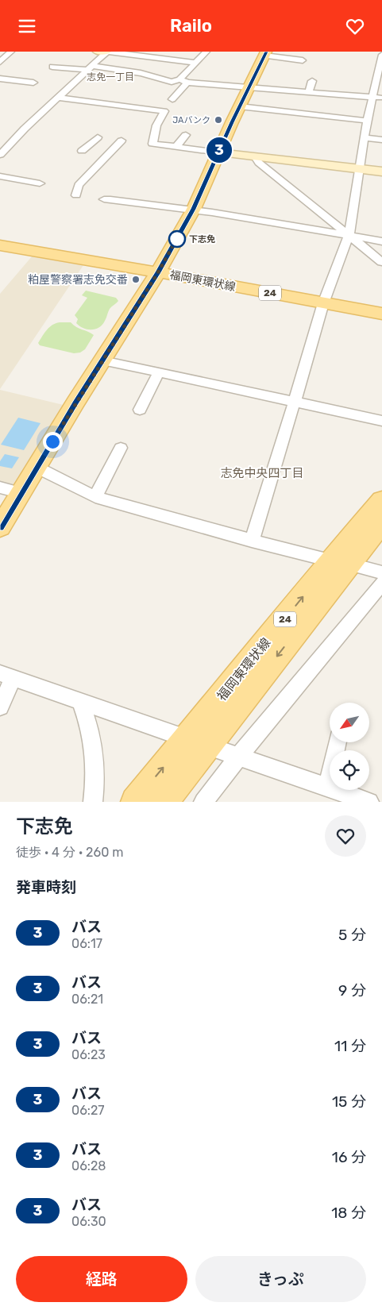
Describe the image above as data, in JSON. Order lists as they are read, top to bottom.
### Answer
{
  "streets": {
    "main road": ["福岡東環状線", "24"]
  },
  "districts": ["志免一丁目", "志免中央四丁目"],
  "places": ["JAバンク", "下志免", "粕屋警察署志免交番"],
  "lines": ["bus line 3"],
  "north": "bottom left",
  "page": {
    "header": "Railo",
    "on_map": "3",
    "heading": [
      ["下志免", "徒歩 · 4 分 · 260 m"],
      "発車時刻"
    ],
    "list": [
      {
        "mark": "3",
        "name": "バス",
        "note": "06:17",
        "value": "5 分"
      },
      {
        "mark": "3",
        "name": "バス",
        "note": "06:21",
        "value": "9 分"
      },
      {
        "mark": "3",
        "name": "バス",
        "note": "06:23",
        "value": "11 分"
      },
      {
        "mark": "3",
        "name": "バス",
        "note": "06:27",
        "value": "15 分"
      },
      {
        "mark": "3",
        "name": "バス",
        "note": "06:28",
        "value": "16 分"
      },
      {
        "mark": "3",
        "name": "バス",
        "note": "06:30",
        "value": "18 分"
      }
    ],
    "buttons": ["経路", "きっぷ"]
  }
}
